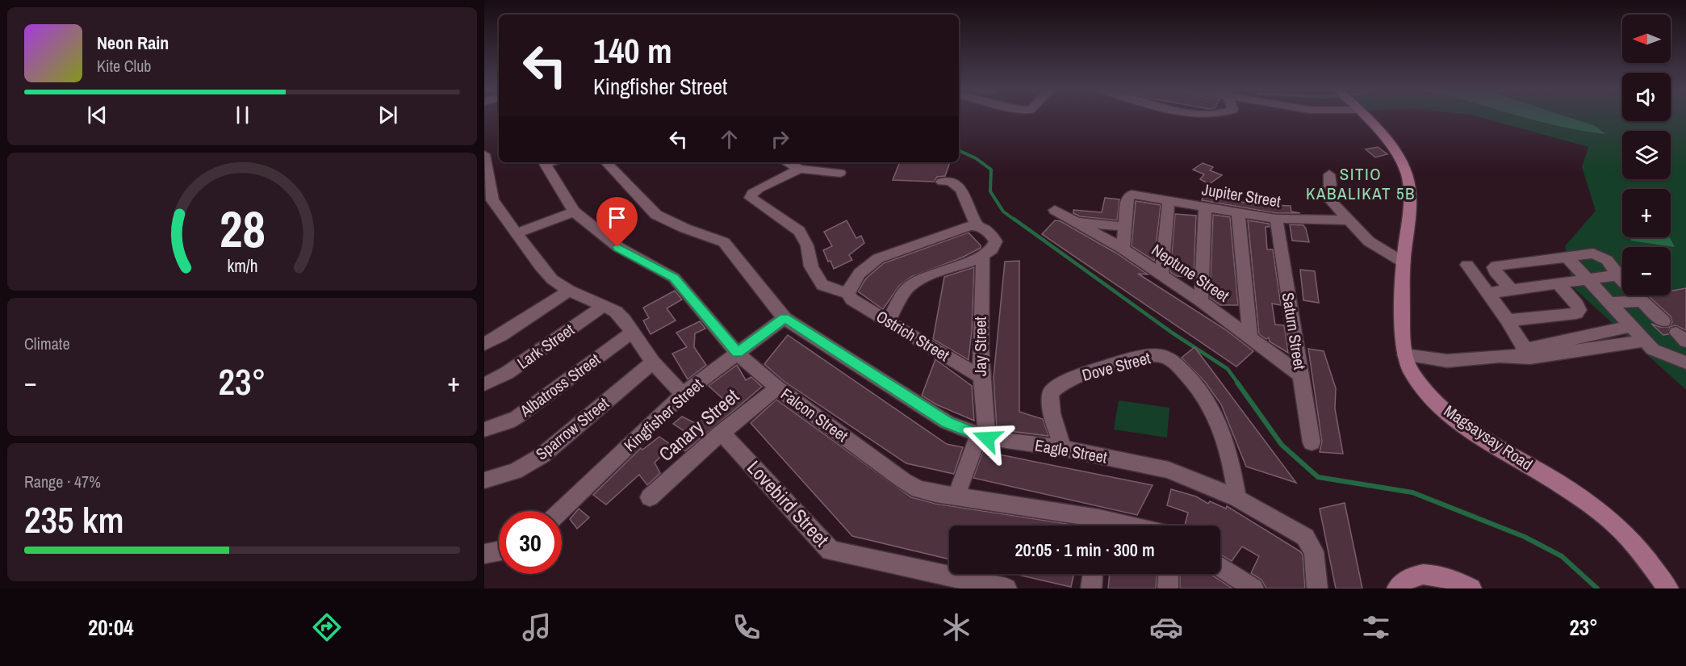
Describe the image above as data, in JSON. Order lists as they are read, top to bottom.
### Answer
{
  "streets": {
    "main road": ["Magsaysay Road"],
    "street": [
      "Jupiter Street",
      "Neptune Street",
      "Saturn Street",
      "Ostrich Street",
      "Lark Street",
      "Jay Street",
      "Dove Street",
      "Albatross Street",
      "Kingfisher Street",
      "Falcon Street",
      "Canary Street",
      "Sparrow Street",
      "Eagle Street",
      "Lovebird Street"
    ]
  },
  "crossings": [
    ["Jupiter Street", "Saturn Street"],
    ["Neptune Street", "Saturn Street"],
    ["Ostrich Street", "Jay Street"],
    ["Jay Street", "Eagle Street"],
    ["Dove Street", "Eagle Street"],
    ["Kingfisher Street", "Falcon Street"],
    ["Kingfisher Street", "Eagle Street"],
    ["Falcon Street", "Canary Street"],
    ["Canary Street", "Lovebird Street"]
  ],
  "districts": ["SITIO KABALIKAT 5B"],
  "north": "left",
  "page": {
    "map_buttons": ["+", "−"],
    "turn": ["140 m", "Kingfisher Street"],
    "song": ["Neon Rain", "Kite Club"],
    "tile": [
      "Climate",
      ["Range · 47%", "235 km"]
    ],
    "heat": ["−", "23°", "+"],
    "limit": "30",
    "trip": "20:05 · 1 min · 300 m",
    "tabs": ["20:04", "23°"],
    "gauge": ["28", "km/h"]
  }
}
